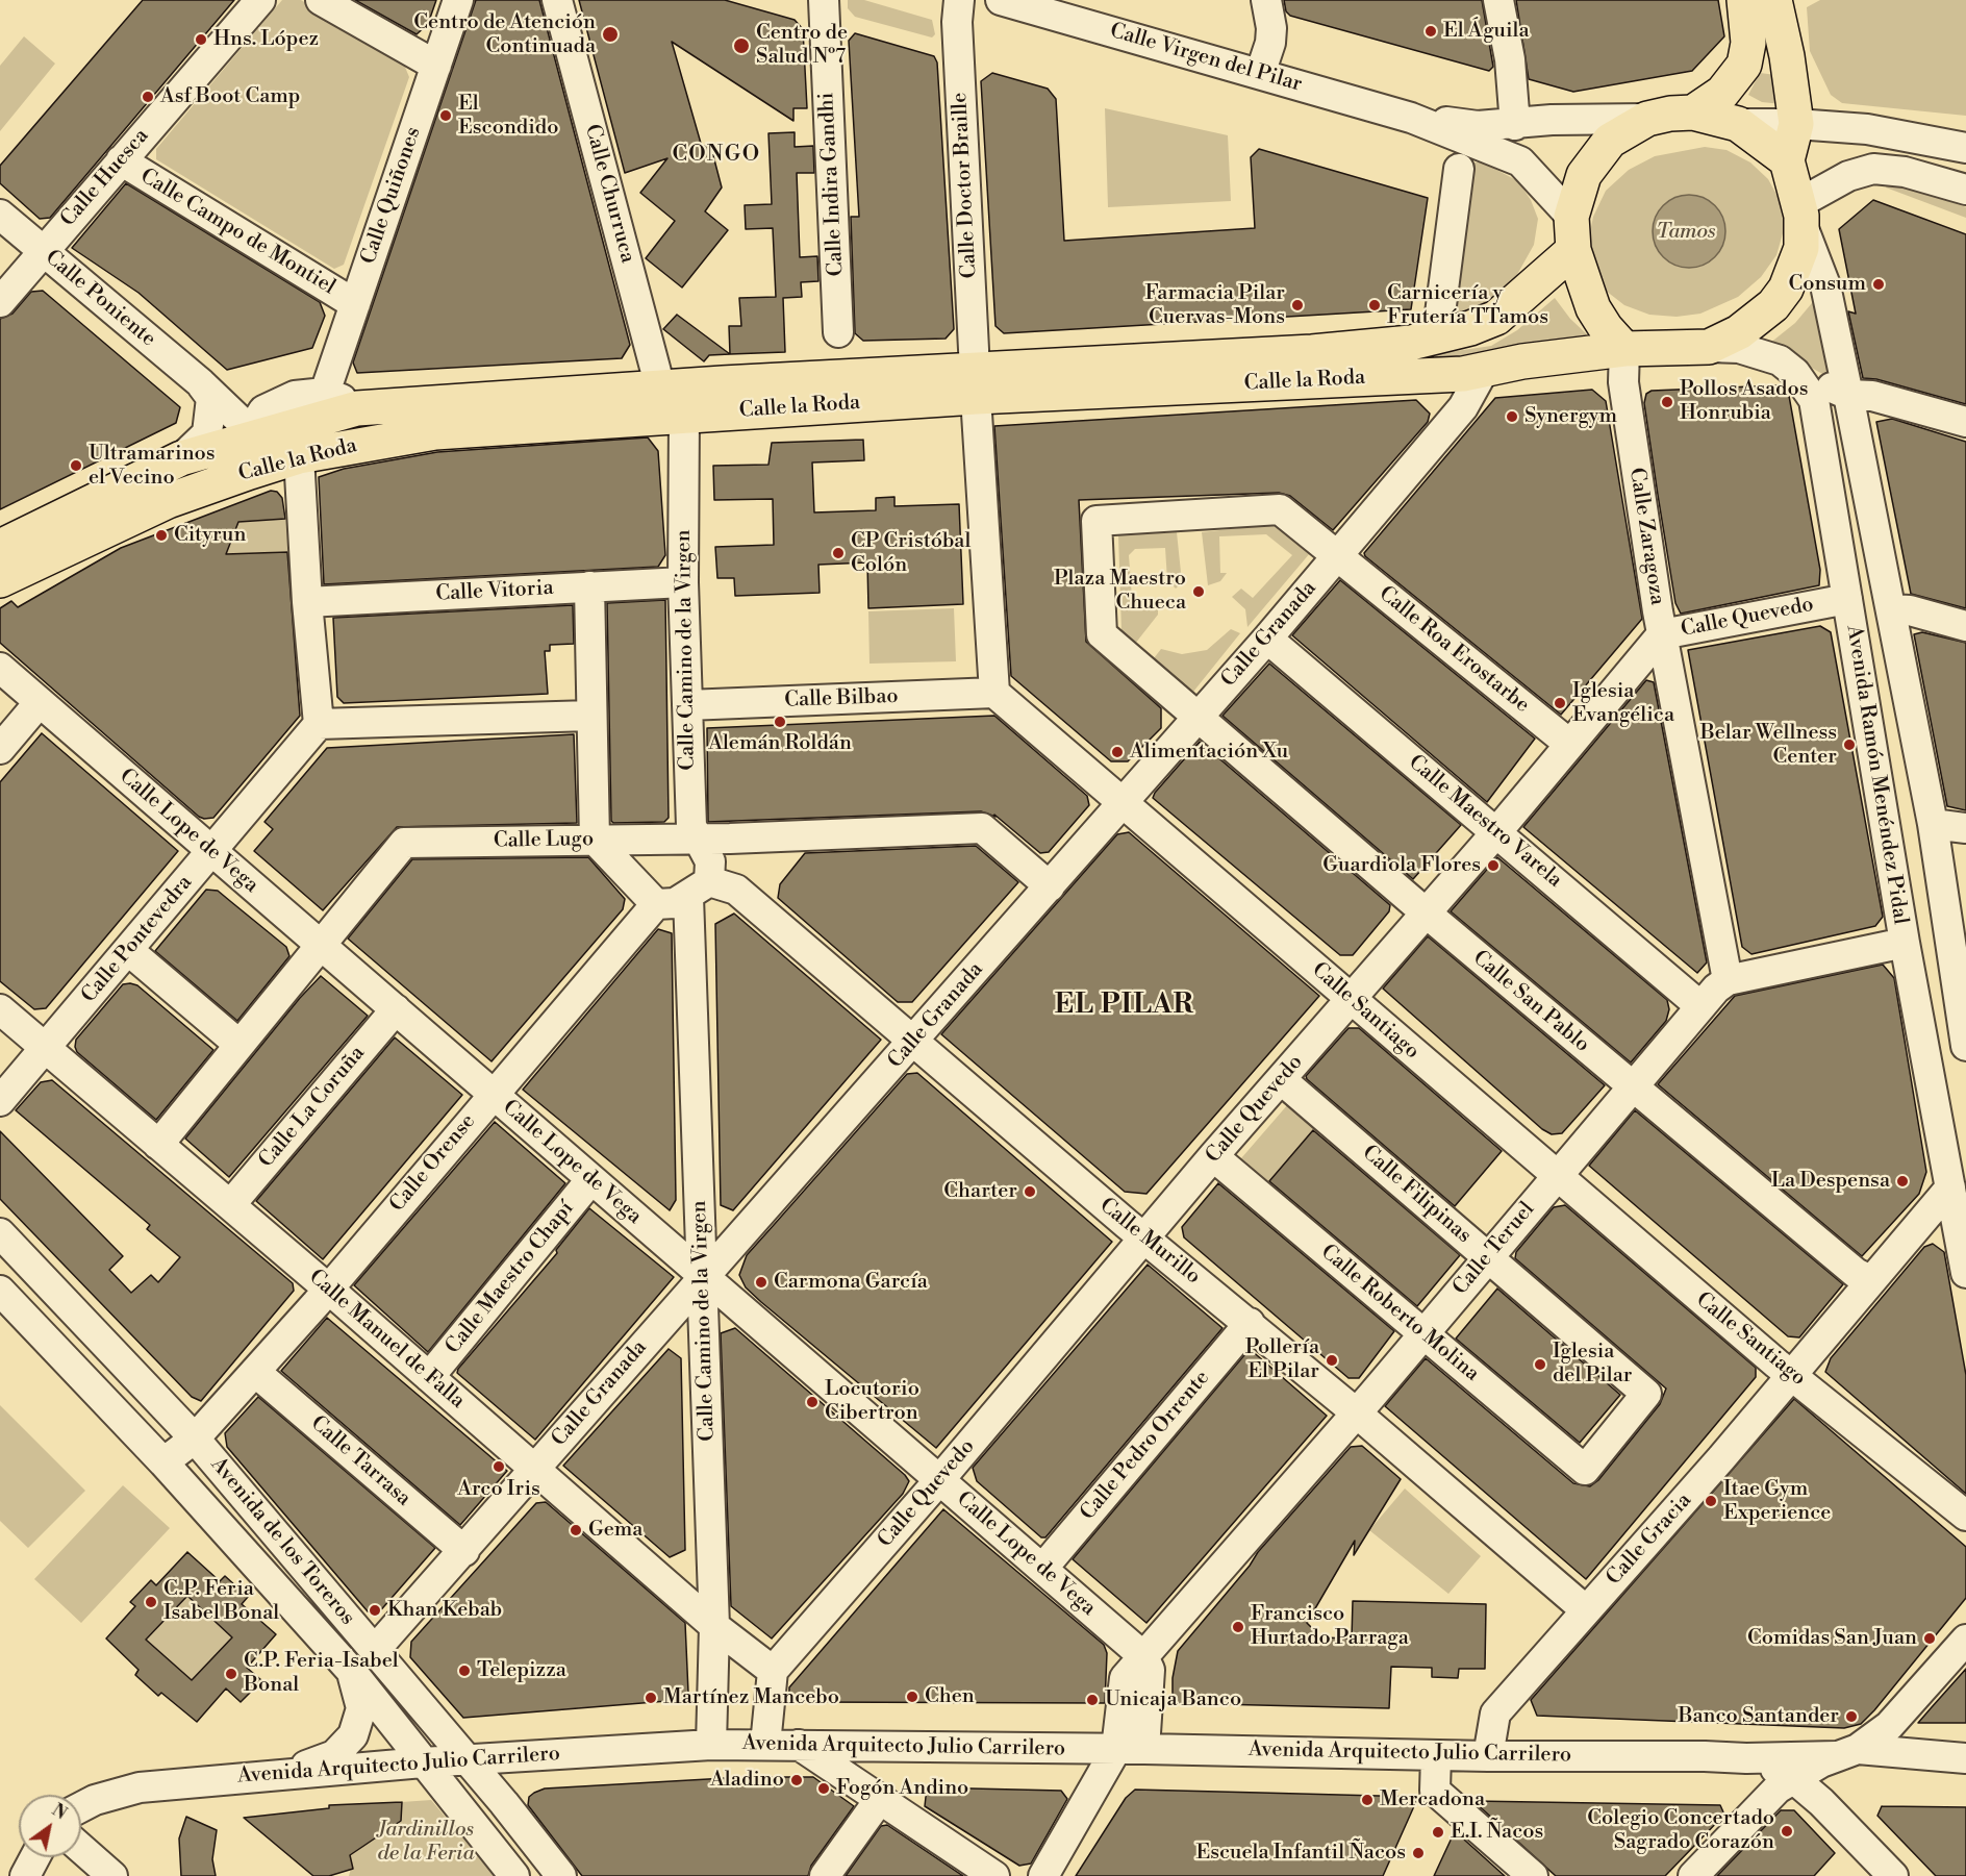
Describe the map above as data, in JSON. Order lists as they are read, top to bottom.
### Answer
{
  "streets": {
    "main road": ["Calle la Roda"],
    "street": [
      "Calle Virgen del Pilar",
      "Calle Huesca",
      "Calle Indira Gandhi",
      "Calle Doctor Braille",
      "Calle Churruca",
      "Calle Quiñones",
      "Calle Campo de Montiel",
      "Calle Poniente",
      "Calle Zaragoza",
      "Calle Vitoria",
      "Calle Quevedo",
      "Calle Granada",
      "Calle Camino de la Virgen",
      "Calle Roa Erostarbe",
      "Calle Bilbao",
      "Avenida Ramón Menéndez Pidal",
      "Calle Maestro Varela",
      "Calle Lope de Vega",
      "Calle Lugo",
      "Calle Pontevedra",
      "Calle San Pablo",
      "Calle Santiago",
      "Calle La Coruña",
      "Calle Orense",
      "Calle Filipinas",
      "Calle Murillo",
      "Calle Teruel",
      "Calle Maestro Chapí",
      "Calle Roberto Molina",
      "Calle Manuel de Falla",
      "Calle Pedro Orrente",
      "Calle Tarrasa",
      "Calle Gracia",
      "Avenida de los Toreros",
      "Avenida Arquitecto Julio Carrilero"
    ]
  },
  "crossings": [
    ["Calle Virgen del Pilar", "Calle la Roda"],
    ["Calle Huesca", "Calle Campo de Montiel"],
    ["Calle Huesca", "Calle Poniente"],
    ["Calle Doctor Braille", "Calle la Roda"],
    ["Calle Churruca", "Calle la Roda"],
    ["Calle Quiñones", "Calle Campo de Montiel"],
    ["Calle Quiñones", "Calle la Roda"],
    ["Calle Poniente", "Calle la Roda"],
    ["Calle la Roda", "Calle Zaragoza"],
    ["Calle la Roda", "Calle Granada"],
    ["Calle la Roda", "Calle Camino de la Virgen"],
    ["Calle la Roda", "Avenida Ramón Menéndez Pidal"],
    ["Calle Zaragoza", "Calle Quevedo"],
    ["Calle Zaragoza", "Calle Teruel"],
    ["Calle Vitoria", "Calle Camino de la Virgen"],
    ["Calle Quevedo", "Calle Roa Erostarbe"],
    ["Calle Quevedo", "Avenida Ramón Menéndez Pidal"],
    ["Calle Quevedo", "Calle Maestro Varela"],
    ["Calle Quevedo", "Calle Lope de Vega"],
    ["Calle Quevedo", "Calle San Pablo"],
    ["Calle Quevedo", "Calle Santiago"],
    ["Calle Quevedo", "Calle Filipinas"],
    ["Calle Quevedo", "Calle Murillo"],
    ["Calle Quevedo", "Calle Roberto Molina"],
    ["Calle Quevedo", "Calle Manuel de Falla"],
    ["Calle Granada", "Calle Camino de la Virgen"],
    ["Calle Granada", "Calle Roa Erostarbe"],
    ["Calle Granada", "Calle Maestro Varela"],
    ["Calle Granada", "Calle Lope de Vega"],
    ["Calle Granada", "Calle Lugo"],
    ["Calle Granada", "Calle San Pablo"],
    ["Calle Granada", "Calle Santiago"],
    ["Calle Granada", "Calle Murillo"],
    ["Calle Granada", "Calle Manuel de Falla"],
    ["Calle Granada", "Calle Tarrasa"],
    ["Calle Granada", "Avenida de los Toreros"],
    ["Calle Camino de la Virgen", "Calle Bilbao"],
    ["Calle Camino de la Virgen", "Calle Lope de Vega"],
    ["Calle Camino de la Virgen", "Calle Lugo"],
    ["Calle Camino de la Virgen", "Calle Murillo"],
    ["Calle Camino de la Virgen", "Calle Manuel de Falla"],
    ["Calle Camino de la Virgen", "Avenida Arquitecto Julio Carrilero"],
    ["Calle Bilbao", "Calle Santiago"],
    ["Avenida Ramón Menéndez Pidal", "Calle Gracia"],
    ["Calle Maestro Varela", "Calle Teruel"],
    ["Calle Lope de Vega", "Calle Lugo"],
    ["Calle Lope de Vega", "Calle Pontevedra"],
    ["Calle Lope de Vega", "Calle La Coruña"],
    ["Calle Lope de Vega", "Calle Orense"],
    ["Calle Lope de Vega", "Calle Teruel"],
    ["Calle Lope de Vega", "Calle Maestro Chapí"],
    ["Calle Lope de Vega", "Calle Pedro Orrente"],
    ["Calle Lugo", "Calle Manuel de Falla"],
    ["Calle Pontevedra", "Calle Manuel de Falla"],
    ["Calle San Pablo", "Calle Teruel"],
    ["Calle San Pablo", "Calle Gracia"],
    ["Calle Santiago", "Calle Teruel"],
    ["Calle Santiago", "Calle Gracia"],
    ["Calle La Coruña", "Calle Manuel de Falla"],
    ["Calle Orense", "Calle Manuel de Falla"],
    ["Calle Orense", "Calle Tarrasa"],
    ["Calle Orense", "Avenida de los Toreros"],
    ["Calle Filipinas", "Calle Teruel"],
    ["Calle Filipinas", "Calle Roberto Molina"],
    ["Calle Murillo", "Calle Teruel"],
    ["Calle Murillo", "Calle Pedro Orrente"],
    ["Calle Murillo", "Calle Gracia"],
    ["Calle Teruel", "Calle Roberto Molina"],
    ["Calle Teruel", "Avenida Arquitecto Julio Carrilero"],
    ["Calle Maestro Chapí", "Calle Manuel de Falla"],
    ["Calle Gracia", "Avenida Arquitecto Julio Carrilero"],
    ["Avenida de los Toreros", "Avenida Arquitecto Julio Carrilero"]
  ],
  "districts": ["CONGO", "EL PILAR"],
  "parks": ["Tamos", "Jardinillos de la Feria"],
  "places": [
    "El Águila",
    "Centro de Atención Continuada",
    "Hns. López",
    "Centro de Salud Nº7",
    "Asf Boot Camp",
    "El Escondido",
    "Consum",
    "Farmacia Pilar Cuervas-Mons",
    "Carnicería y Frutería TTamos",
    "Pollos Asados Honrubia",
    "Synergym",
    "Ultramarinos el Vecino",
    "Cityrun",
    "CP Cristóbal Colón",
    "Plaza Maestro Chueca",
    "Iglesia Evangélica",
    "Alemán Roldán",
    "Belar Wellness Center",
    "Alimentación Xu",
    "Guardiola Flores",
    "La Despensa",
    "Charter",
    "Carmona García",
    "Pollería El Pilar",
    "Iglesia del Pilar",
    "Locutorio Cibertron",
    "Arco Iris",
    "Itae Gym Experience",
    "Gema",
    "C.P. Feria Isabel Bonal",
    "Khan Kebab",
    "Francisco Hurtado Parraga",
    "Comidas San Juan",
    "Telepizza",
    "C.P. Feria-Isabel Bonal",
    "Chen",
    "Martínez Mancebo",
    "Unicaja Banco",
    "Banco Santander",
    "Aladino",
    "Fogón Andino",
    "Mercadona",
    "Colegio Concertado Sagrado Corazón",
    "E.I. Ñacos",
    "Escuela Infantil Ñacos"
  ],
  "north": "top right"
}
